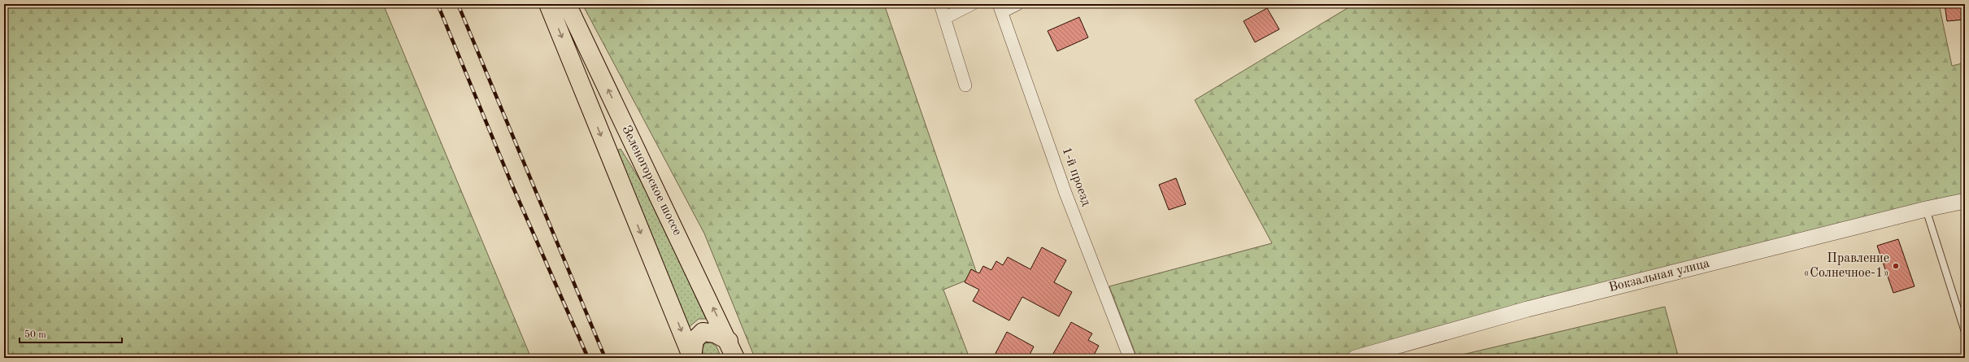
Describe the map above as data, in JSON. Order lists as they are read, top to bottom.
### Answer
{
  "streets": {
    "main road": ["Зеленогорское шоссе"],
    "street": ["1-й проезд", "Вокзальная улица"]
  },
  "places": ["Правление «Солнечное-1»"],
  "scale_bar": "50 m"
}
